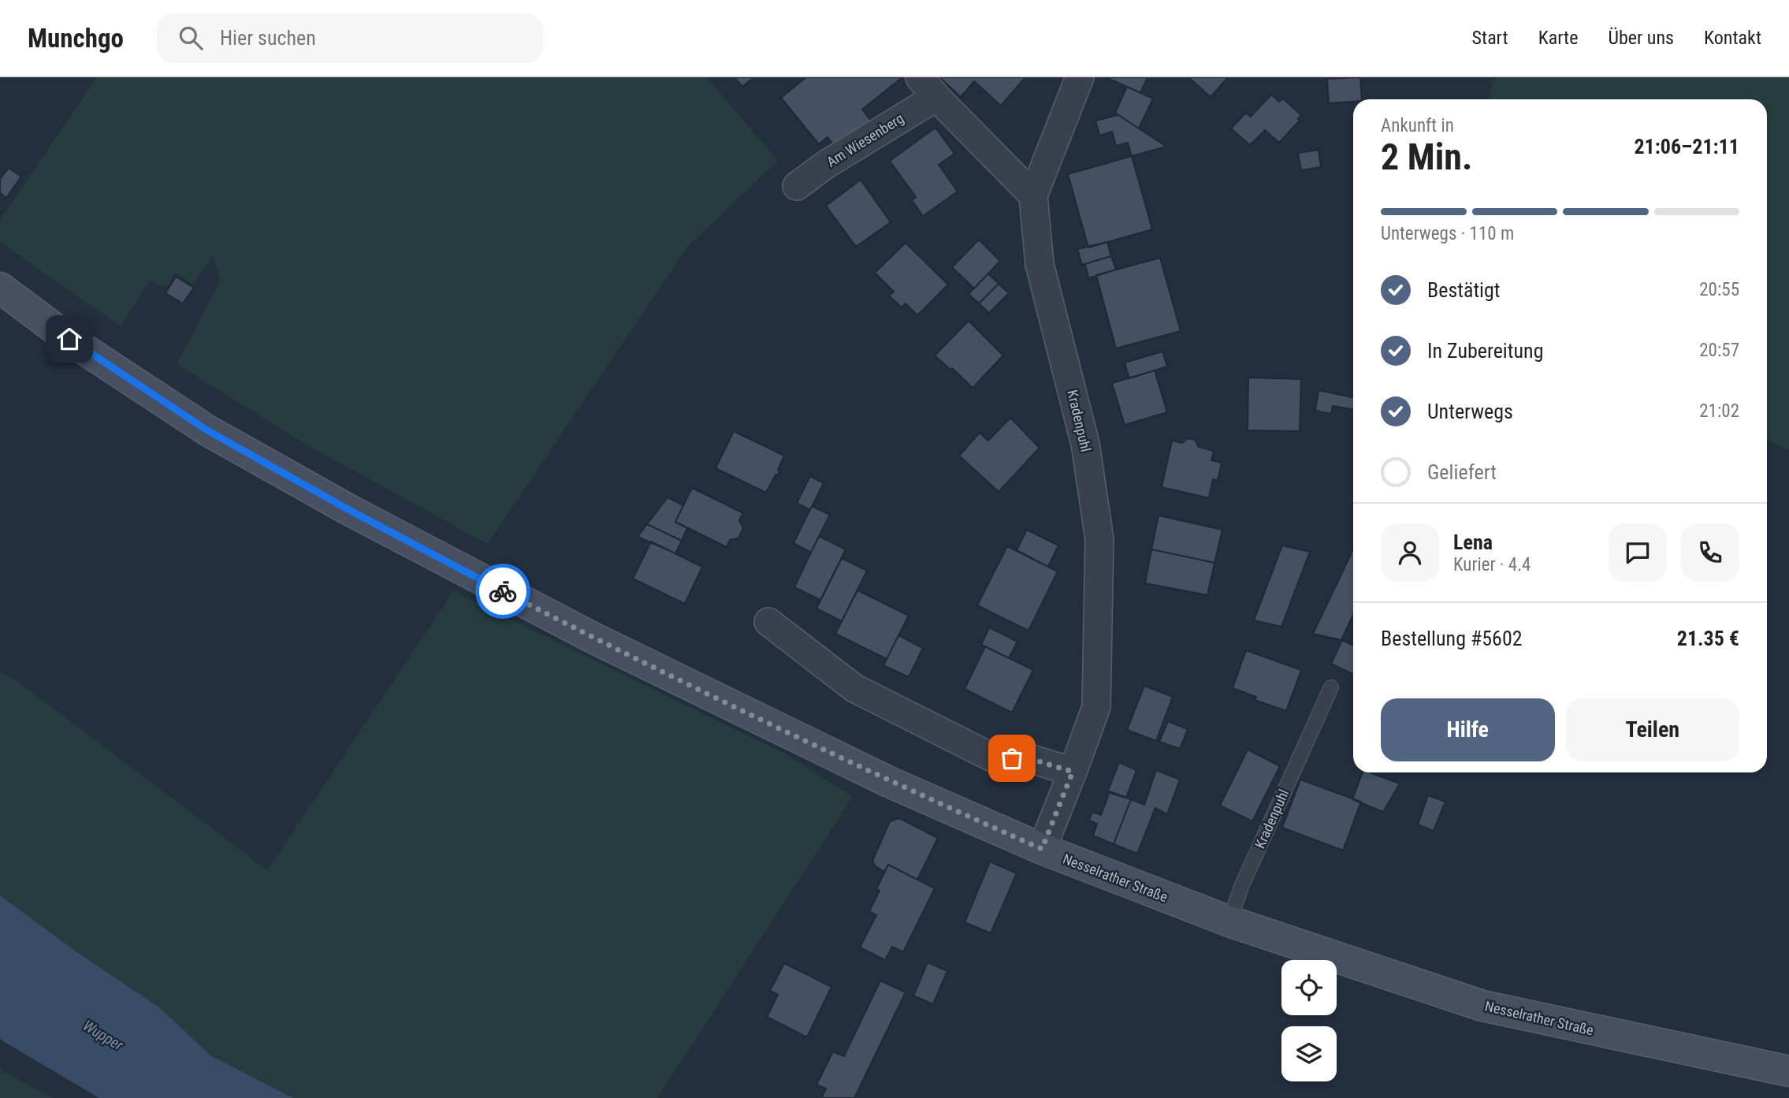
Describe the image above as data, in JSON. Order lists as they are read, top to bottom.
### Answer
{
  "streets": {
    "main road": ["Nesselrather Straße"],
    "street": ["Am Wiesenberg", "Kradenpuhl"]
  },
  "crossings": [
    ["Am Wiesenberg", "Kradenpuhl"],
    ["Kradenpuhl", "Nesselrather Straße"]
  ],
  "water": ["Wupper"],
  "page": {
    "header": "Munchgo",
    "search": "Hier suchen",
    "nav": [
      "Start",
      "Karte",
      "Über uns",
      "Kontakt"
    ],
    "heading": ["2 Min.", "Ankunft in", "21:06–21:11"],
    "panel": [
      "Lena",
      "Kurier · 4.4",
      "Bestellung #5602",
      "21.35 €"
    ],
    "bar": "Unterwegs · 110 m",
    "list": [
      ["Bestätigt", "20:55"],
      ["In Zubereitung", "20:57"],
      ["Unterwegs", "21:02"],
      "Geliefert"
    ],
    "buttons": ["Hilfe", "Teilen"]
  }
}
